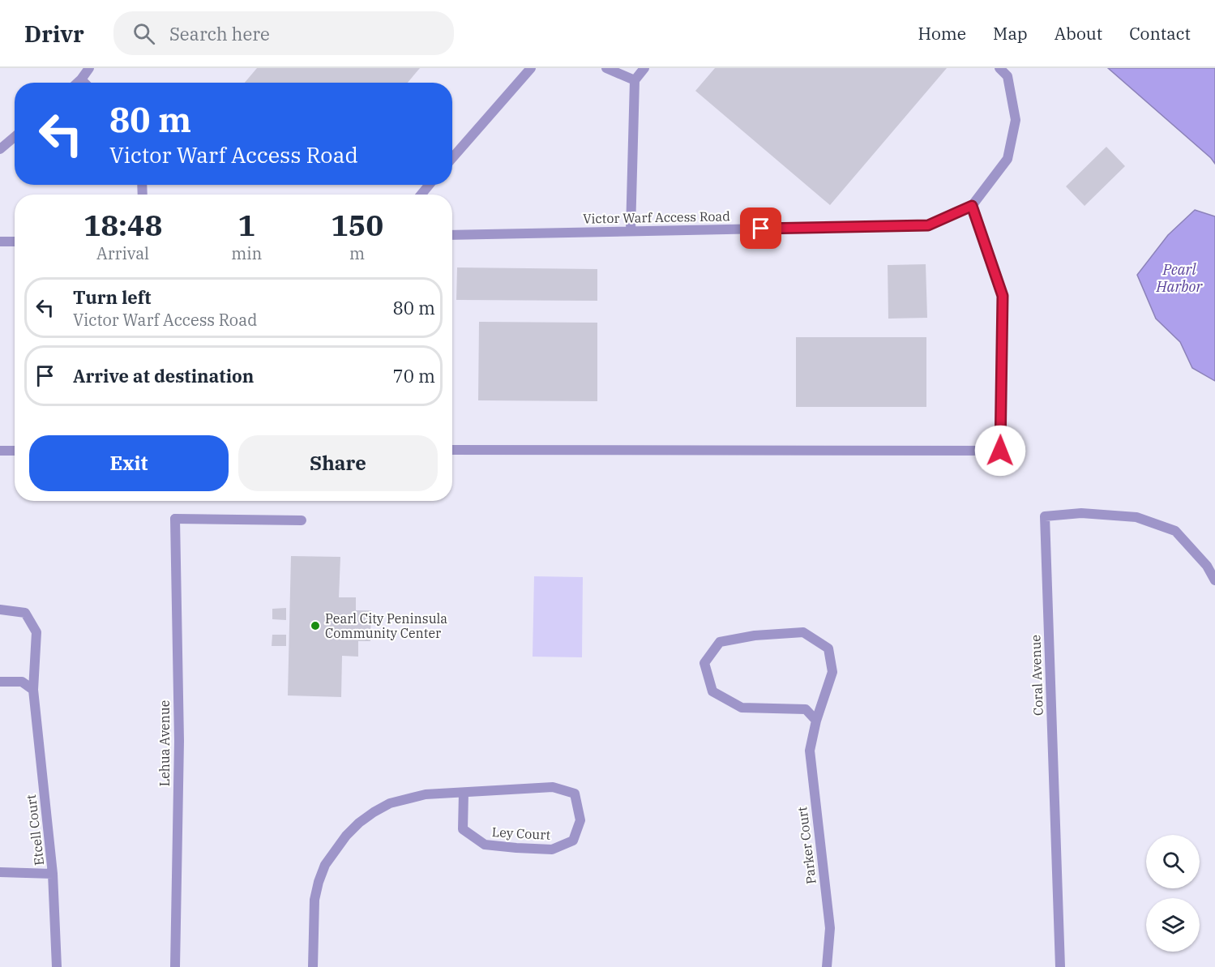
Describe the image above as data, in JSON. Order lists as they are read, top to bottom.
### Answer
{
  "streets": {
    "street": [
      "Victor Warf Access Road",
      "Coral Avenue",
      "Lehua Avenue",
      "Etcell Court",
      "Ley Court",
      "Parker Court"
    ]
  },
  "water": ["Pearl Harbor"],
  "places": ["Pearl City Peninsula Community Center"],
  "page": {
    "header": "Drivr",
    "search": "Search here",
    "nav": [
      "Home",
      "Map",
      "About",
      "Contact"
    ],
    "turn": ["80 m", "Victor Warf Access Road"],
    "eta": [
      "18:48",
      "Arrival",
      "1",
      "min",
      "150",
      "m"
    ],
    "list": [
      {
        "name": "Turn left",
        "note": "Victor Warf Access Road",
        "value": "80 m"
      },
      {
        "name": "Arrive at destination",
        "value": "70 m"
      }
    ],
    "buttons": ["Exit", "Share"]
  }
}
